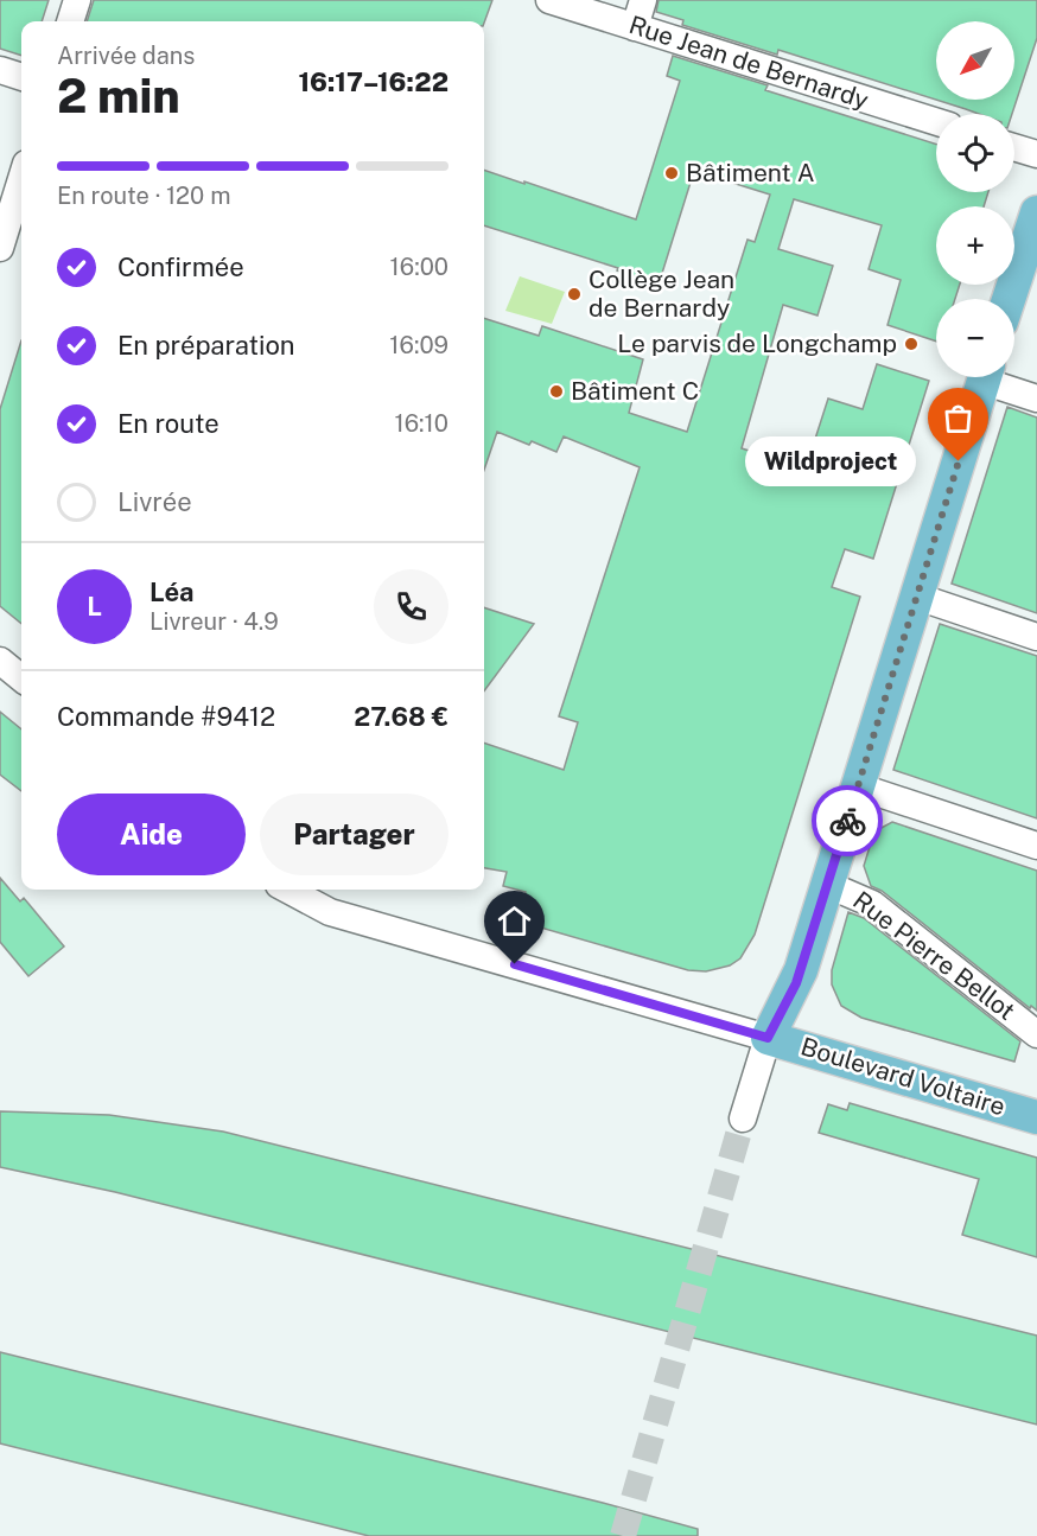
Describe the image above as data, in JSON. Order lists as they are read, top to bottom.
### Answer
{
  "streets": {
    "main road": ["Boulevard Voltaire"],
    "street": ["Rue Jean de Bernardy", "Rue Pierre Bellot"]
  },
  "places": [
    "Bâtiment A",
    "Collège Jean de Bernardy",
    "Le parvis de Longchamp",
    "Bâtiment C",
    "Wildproject"
  ],
  "north": "bottom left",
  "page": {
    "map_buttons": ["+", "−"],
    "heading": ["2 min", "Arrivée dans", "16:17–16:22"],
    "panel": [
      "Léa",
      "Livreur · 4.9",
      "Commande #9412",
      "27.68 €"
    ],
    "bar": "En route · 120 m",
    "list": [
      ["Confirmée", "16:00"],
      ["En préparation", "16:09"],
      ["En route", "16:10"],
      "Livrée"
    ],
    "bubble": "Wildproject",
    "round": "L",
    "buttons": ["Aide", "Partager"]
  }
}
